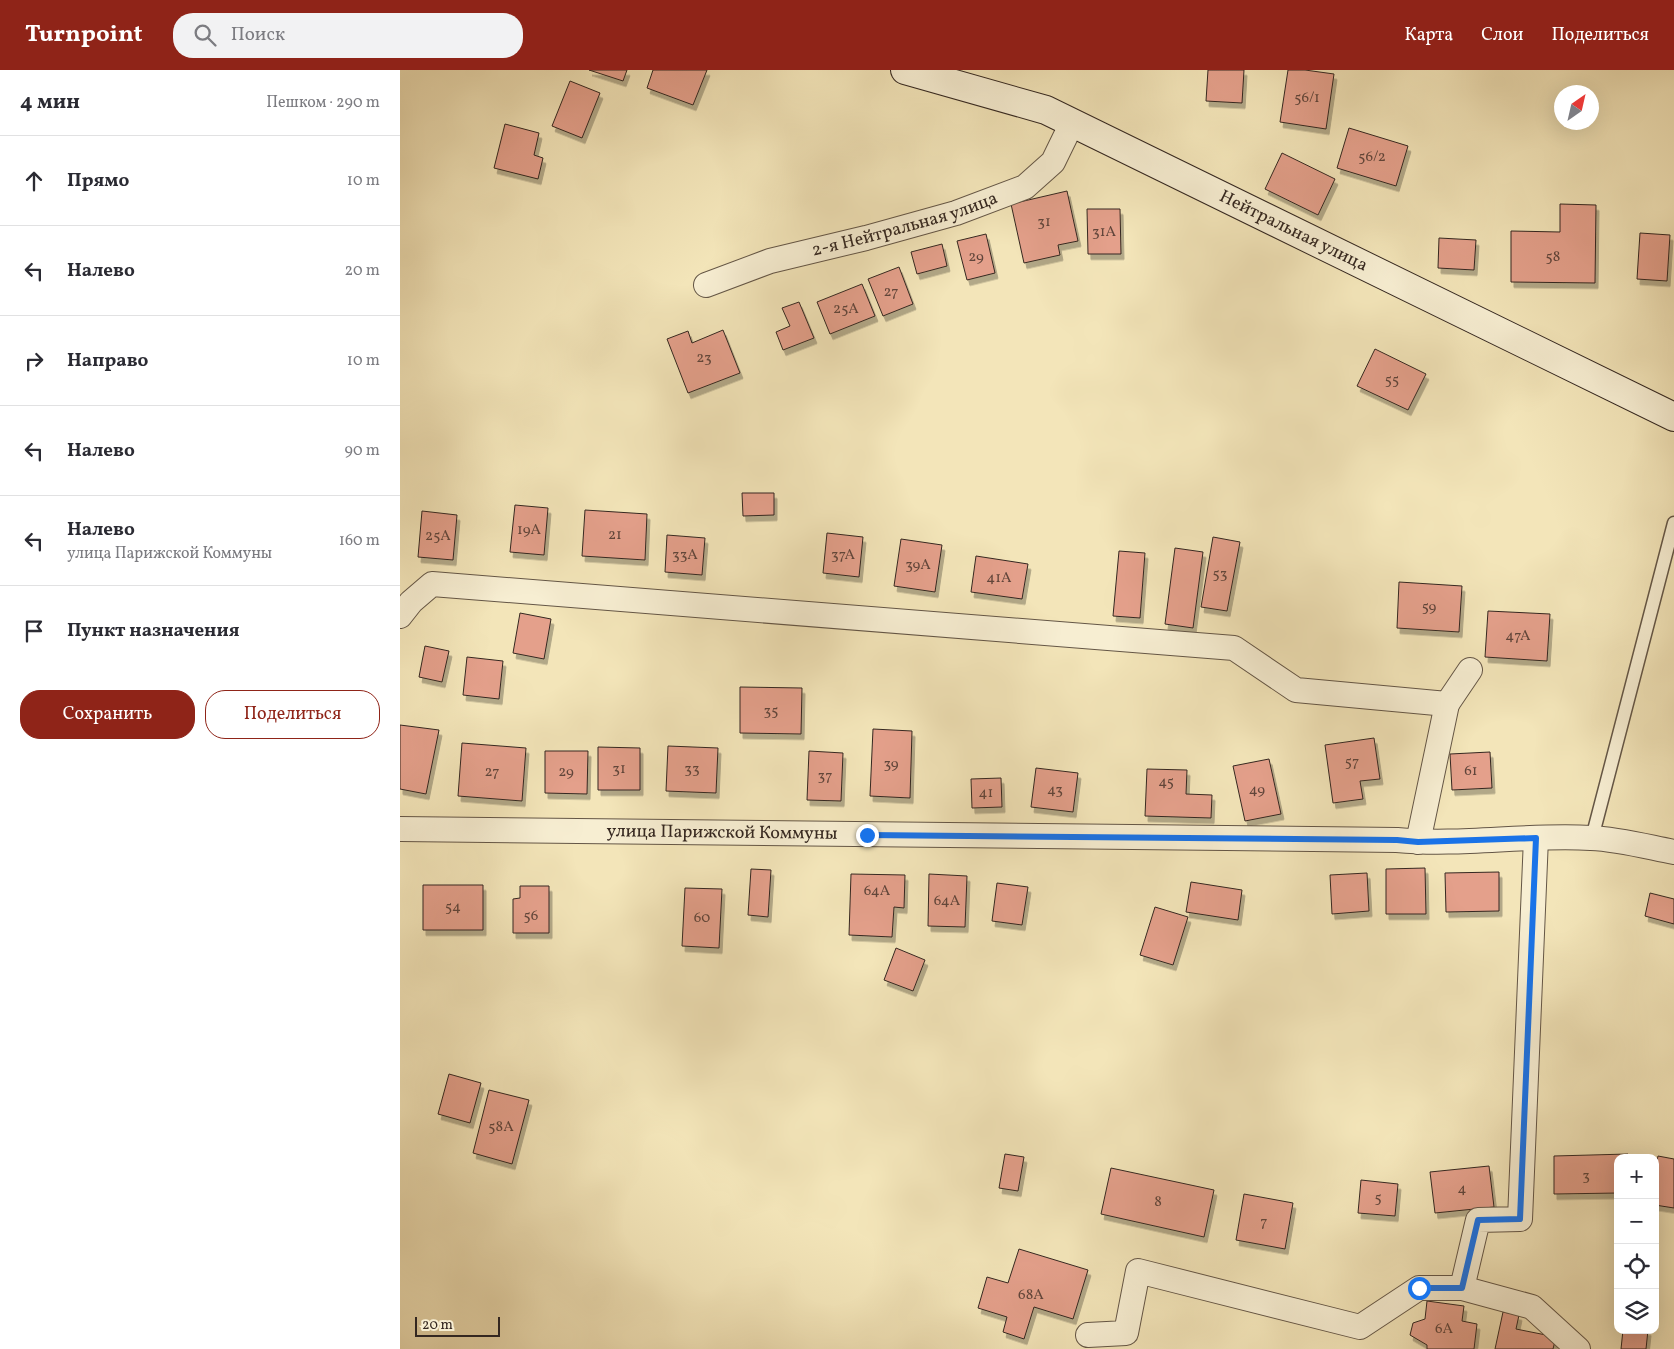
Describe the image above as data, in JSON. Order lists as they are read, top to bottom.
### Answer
{
  "streets": {
    "main road": ["Нейтральная улица"],
    "street": ["2-я Нейтральная улица", "улица Парижской Коммуны"]
  },
  "crossings": [
    ["2-я Нейтральная улица", "Нейтральная улица"]
  ],
  "house_numbers": [
    "56/1",
    "56/2",
    "31",
    "31А",
    "29",
    "58",
    "27",
    "25А",
    "23",
    "55",
    "19А",
    "21",
    "25А",
    "33А",
    "37А",
    "39А",
    "53",
    "41А",
    "59",
    "47А",
    "35",
    "57",
    "39",
    "31",
    "33",
    "61",
    "27",
    "29",
    "37",
    "45",
    "43",
    "49",
    "41",
    "64А",
    "64А",
    "54",
    "56",
    "60",
    "58А",
    "3",
    "4",
    "5",
    "8",
    "7",
    "68А",
    "6А"
  ],
  "scale_bar": "20 m",
  "north": "top right",
  "page": {
    "header": "Turnpoint",
    "search": "Поиск",
    "nav": ["Карта", "Слои", "Поделиться"],
    "heading": ["4 мин", "Пешком · 290 m"],
    "list": [
      ["Прямо", "10 m"],
      ["Налево", "20 m"],
      ["Направо", "10 m"],
      ["Налево", "90 m"],
      ["Налево", "улица Парижской Коммуны", "160 m"],
      "Пункт назначения"
    ],
    "buttons": ["Сохранить", "Поделиться"],
    "map_buttons": ["+", "−"],
    "scale": "20 m"
  }
}
